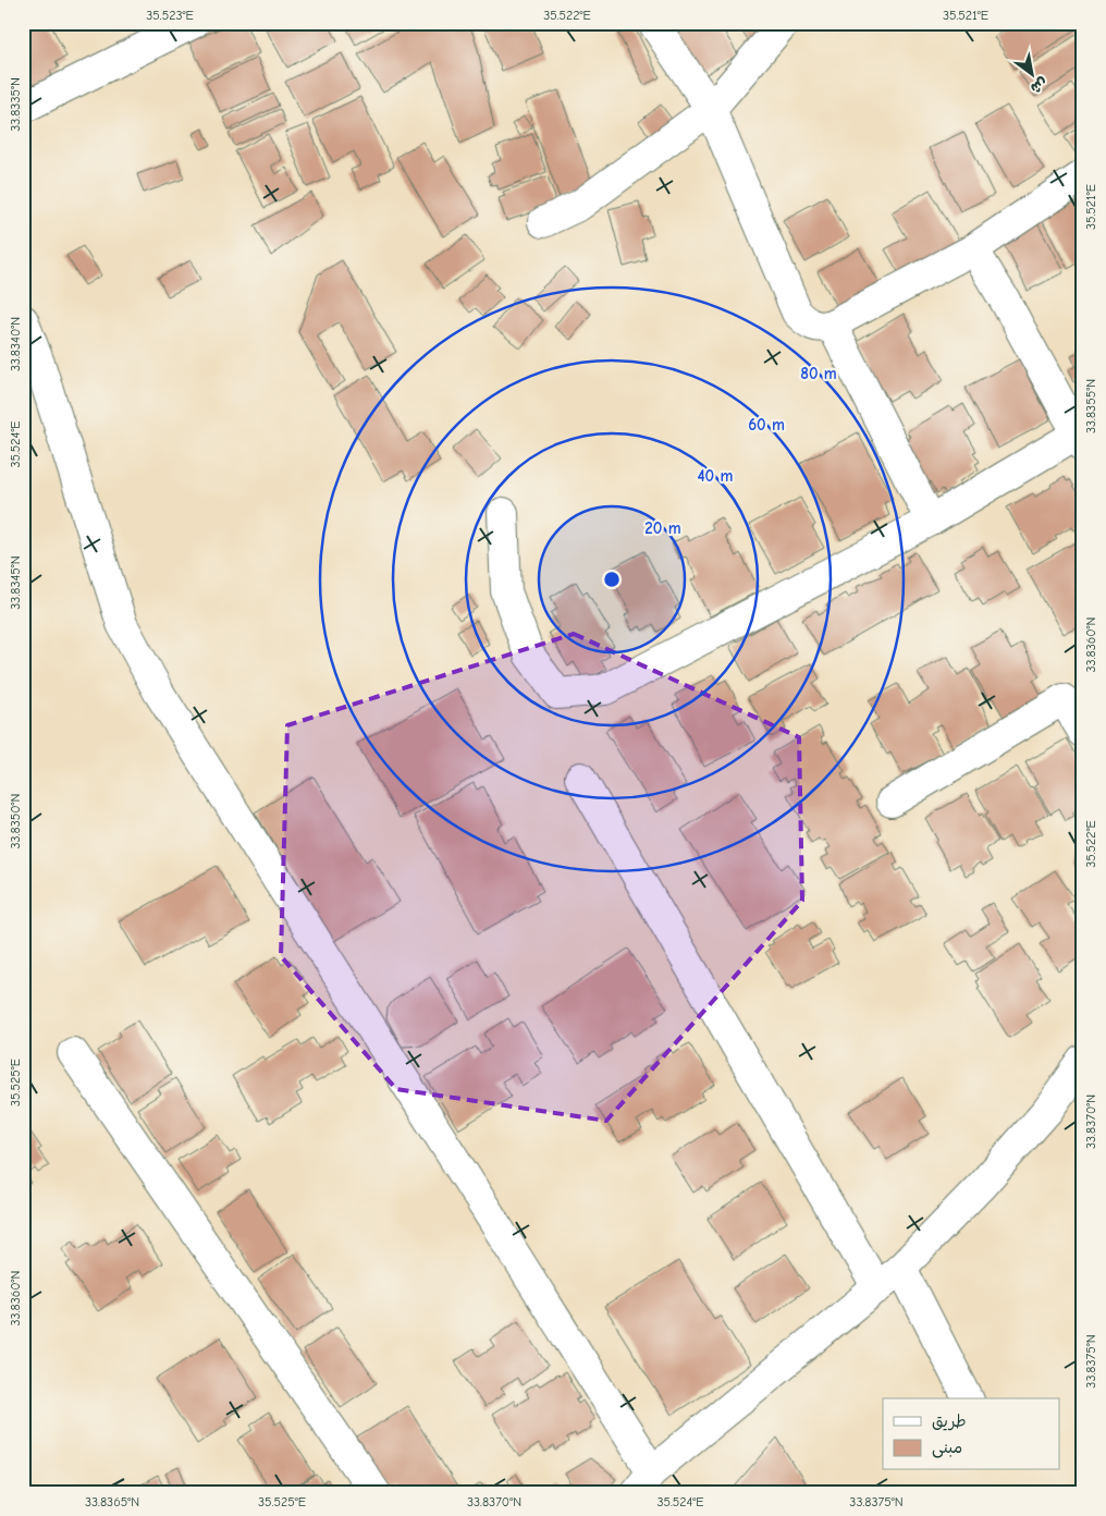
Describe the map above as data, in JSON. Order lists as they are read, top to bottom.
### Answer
{
  "legend": ["طريق", "مبنى"],
  "north": "bottom right",
  "coordinates": [
    "35.523°E",
    "35.522°E",
    "35.521°E",
    "33.8335°N",
    "33.8340°N",
    "33.8355°N",
    "35.524°E",
    "33.8345°N",
    "33.8360°N",
    "33.8350°N",
    "35.525°E",
    "33.8370°N",
    "33.8375°N",
    "33.8365°N"
  ],
  "rings": [
    "80 m",
    "60 m",
    "40 m",
    "20 m"
  ]
}
